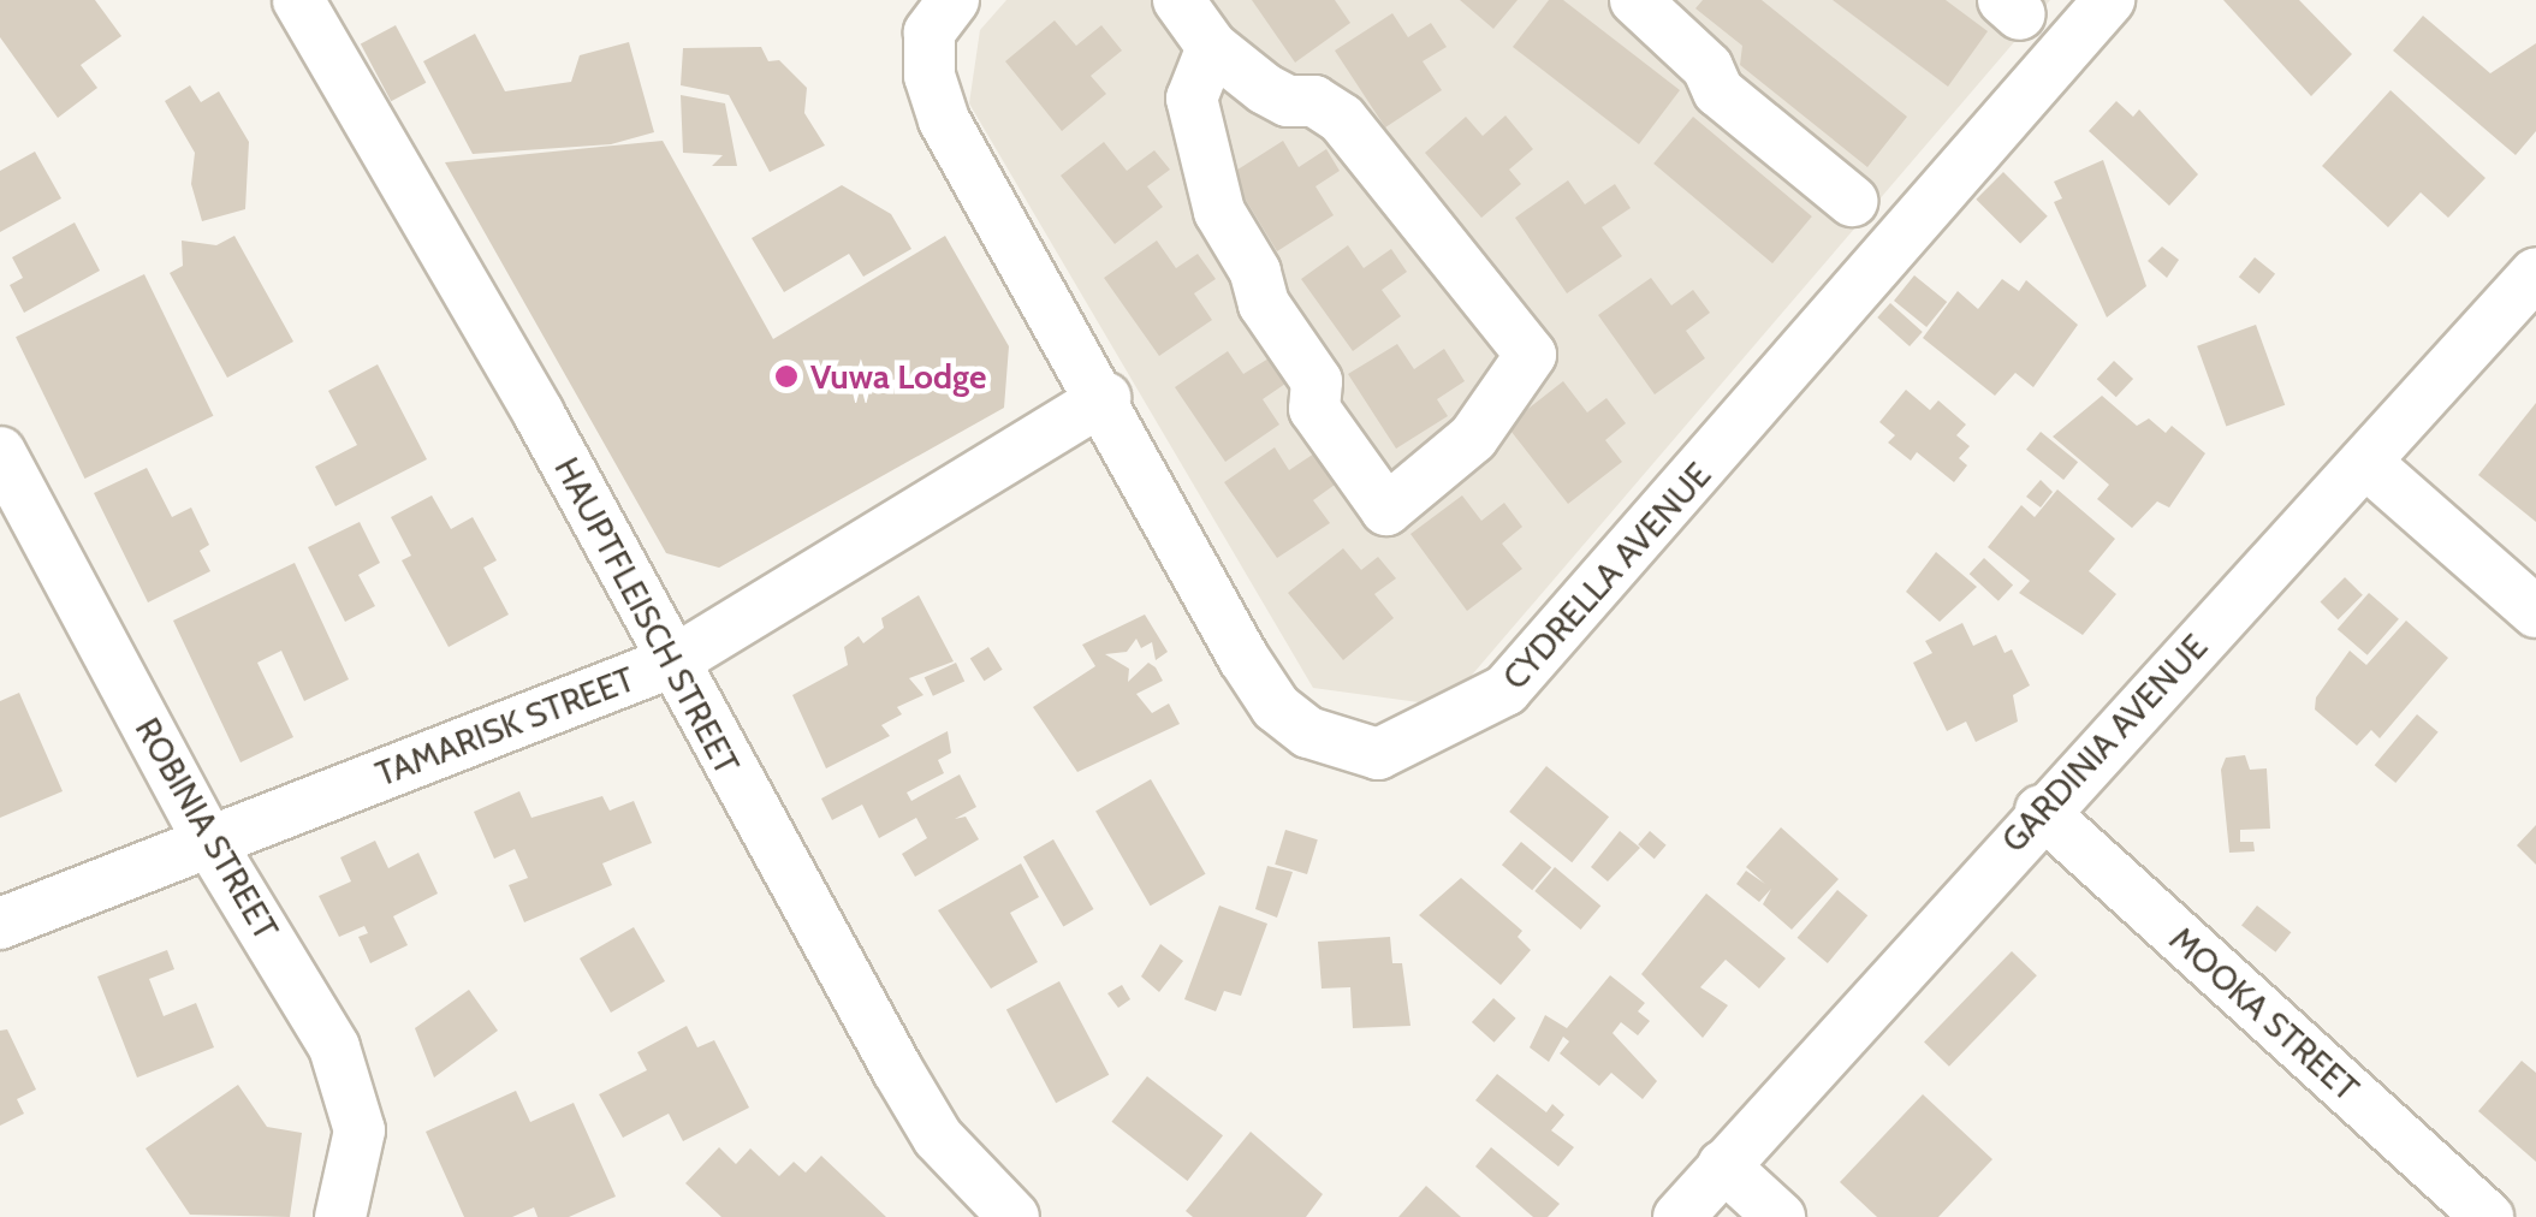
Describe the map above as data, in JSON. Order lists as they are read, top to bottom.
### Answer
{
  "streets": {
    "street": [
      "CYDRELLA AVENUE",
      "HAUPTFLEISCH STREET",
      "TAMARISK STREET",
      "GARDINIA AVENUE",
      "ROBINIA STREET",
      "MOOKA STREET"
    ]
  },
  "crossings": [
    ["CYDRELLA AVENUE", "TAMARISK STREET"],
    ["HAUPTFLEISCH STREET", "TAMARISK STREET"],
    ["TAMARISK STREET", "ROBINIA STREET"],
    ["GARDINIA AVENUE", "MOOKA STREET"]
  ],
  "places": ["Vuwa Lodge"]
}
